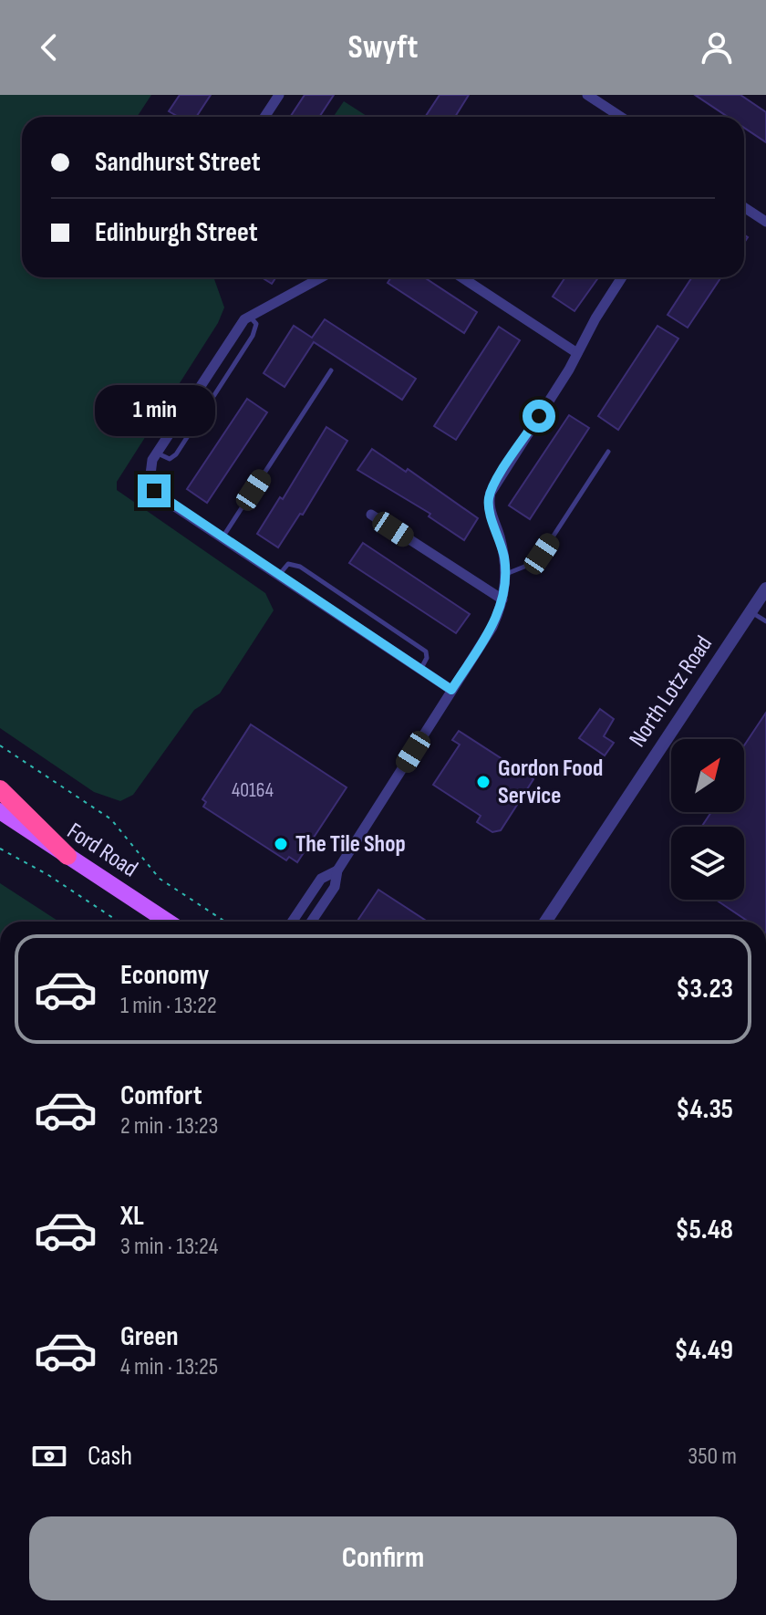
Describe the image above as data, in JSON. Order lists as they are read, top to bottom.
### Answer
{
  "streets": {
    "main road": ["Ford Road"],
    "street": ["North Lotz Road"]
  },
  "places": ["Gordon Food Service", "The Tile Shop"],
  "house_numbers": ["40164"],
  "north": "top right",
  "page": {
    "header": "Swyft",
    "banner": ["Sandhurst Street", "Edinburgh Street"],
    "bubble": "1 min",
    "list": [
      {
        "name": "Economy",
        "note": "1 min · 13:22",
        "value": "$3.23"
      },
      {
        "name": "Comfort",
        "note": "2 min · 13:23",
        "value": "$4.35"
      },
      {
        "name": "XL",
        "note": "3 min · 13:24",
        "value": "$5.48"
      },
      {
        "name": "Green",
        "note": "4 min · 13:25",
        "value": "$4.49"
      }
    ],
    "pay": ["Cash", "350 m"],
    "buttons": "Confirm"
  }
}
